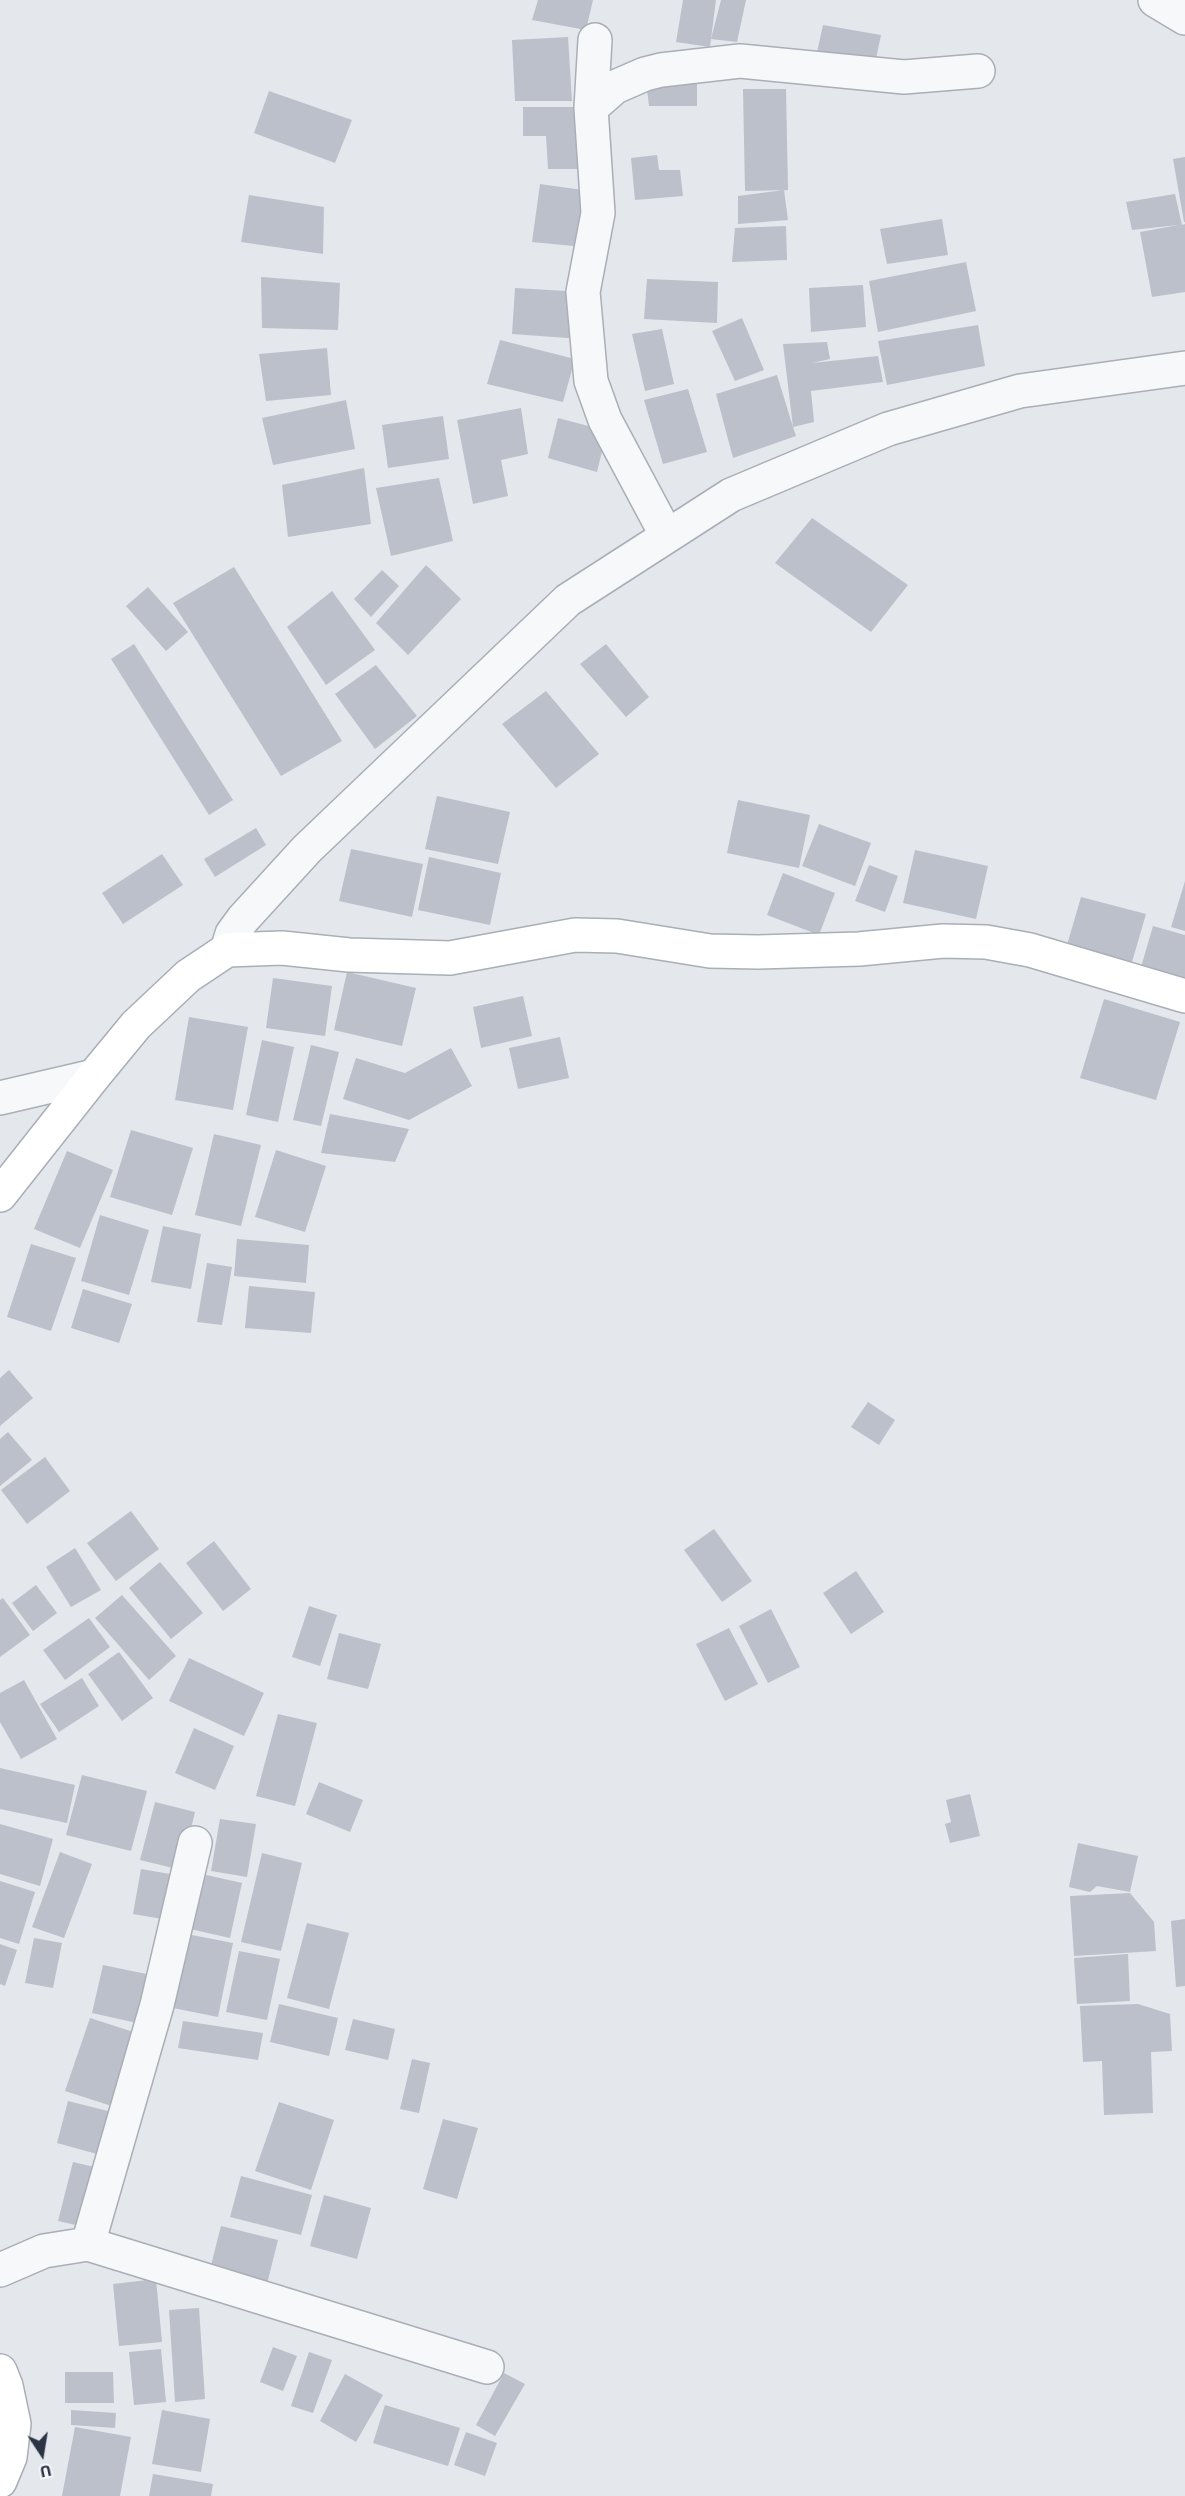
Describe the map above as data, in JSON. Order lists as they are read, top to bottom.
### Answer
{
  "north": "bottom"
}
